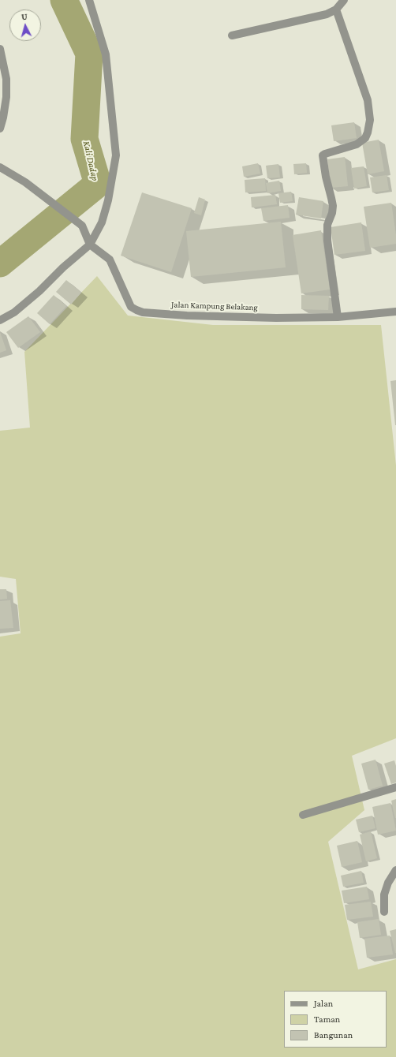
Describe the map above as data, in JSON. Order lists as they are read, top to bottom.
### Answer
{
  "streets": {
    "street": ["Jalan Kampung Belakang"]
  },
  "water": ["Kali Dadap"],
  "legend": ["Jalan", "Taman", "Bangunan"],
  "north": "top"
}
